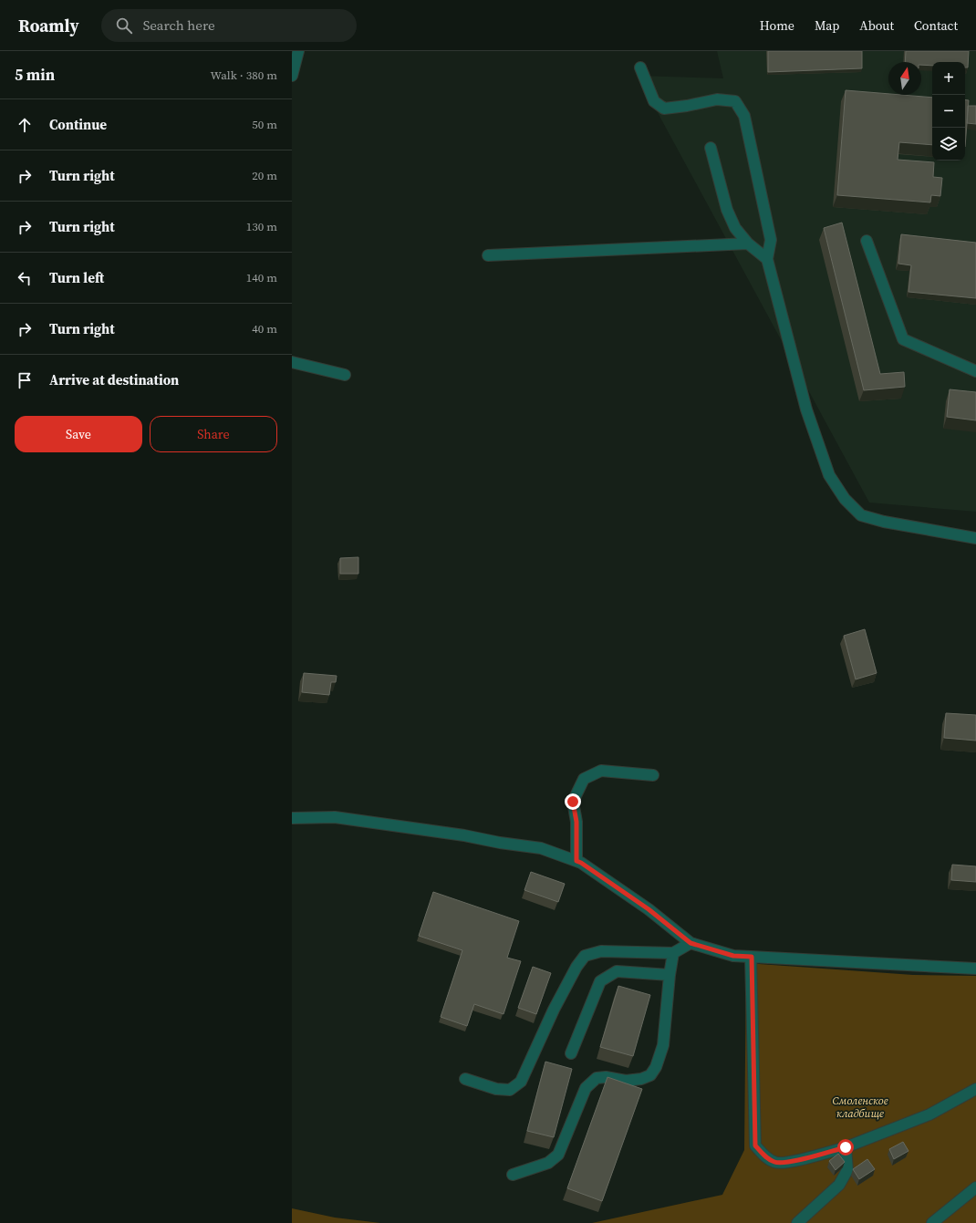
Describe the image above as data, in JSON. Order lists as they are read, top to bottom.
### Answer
{
  "parks": ["Смоленское кладбище"],
  "north": "top",
  "page": {
    "header": "Roamly",
    "search": "Search here",
    "nav": [
      "Home",
      "Map",
      "About",
      "Contact"
    ],
    "heading": ["5 min", "Walk · 380 m"],
    "map_buttons": ["+", "−"],
    "list": [
      ["Continue", "50 m"],
      ["Turn right", "20 m"],
      ["Turn right", "130 m"],
      ["Turn left", "140 m"],
      ["Turn right", "40 m"],
      "Arrive at destination"
    ],
    "buttons": ["Save", "Share"]
  }
}
